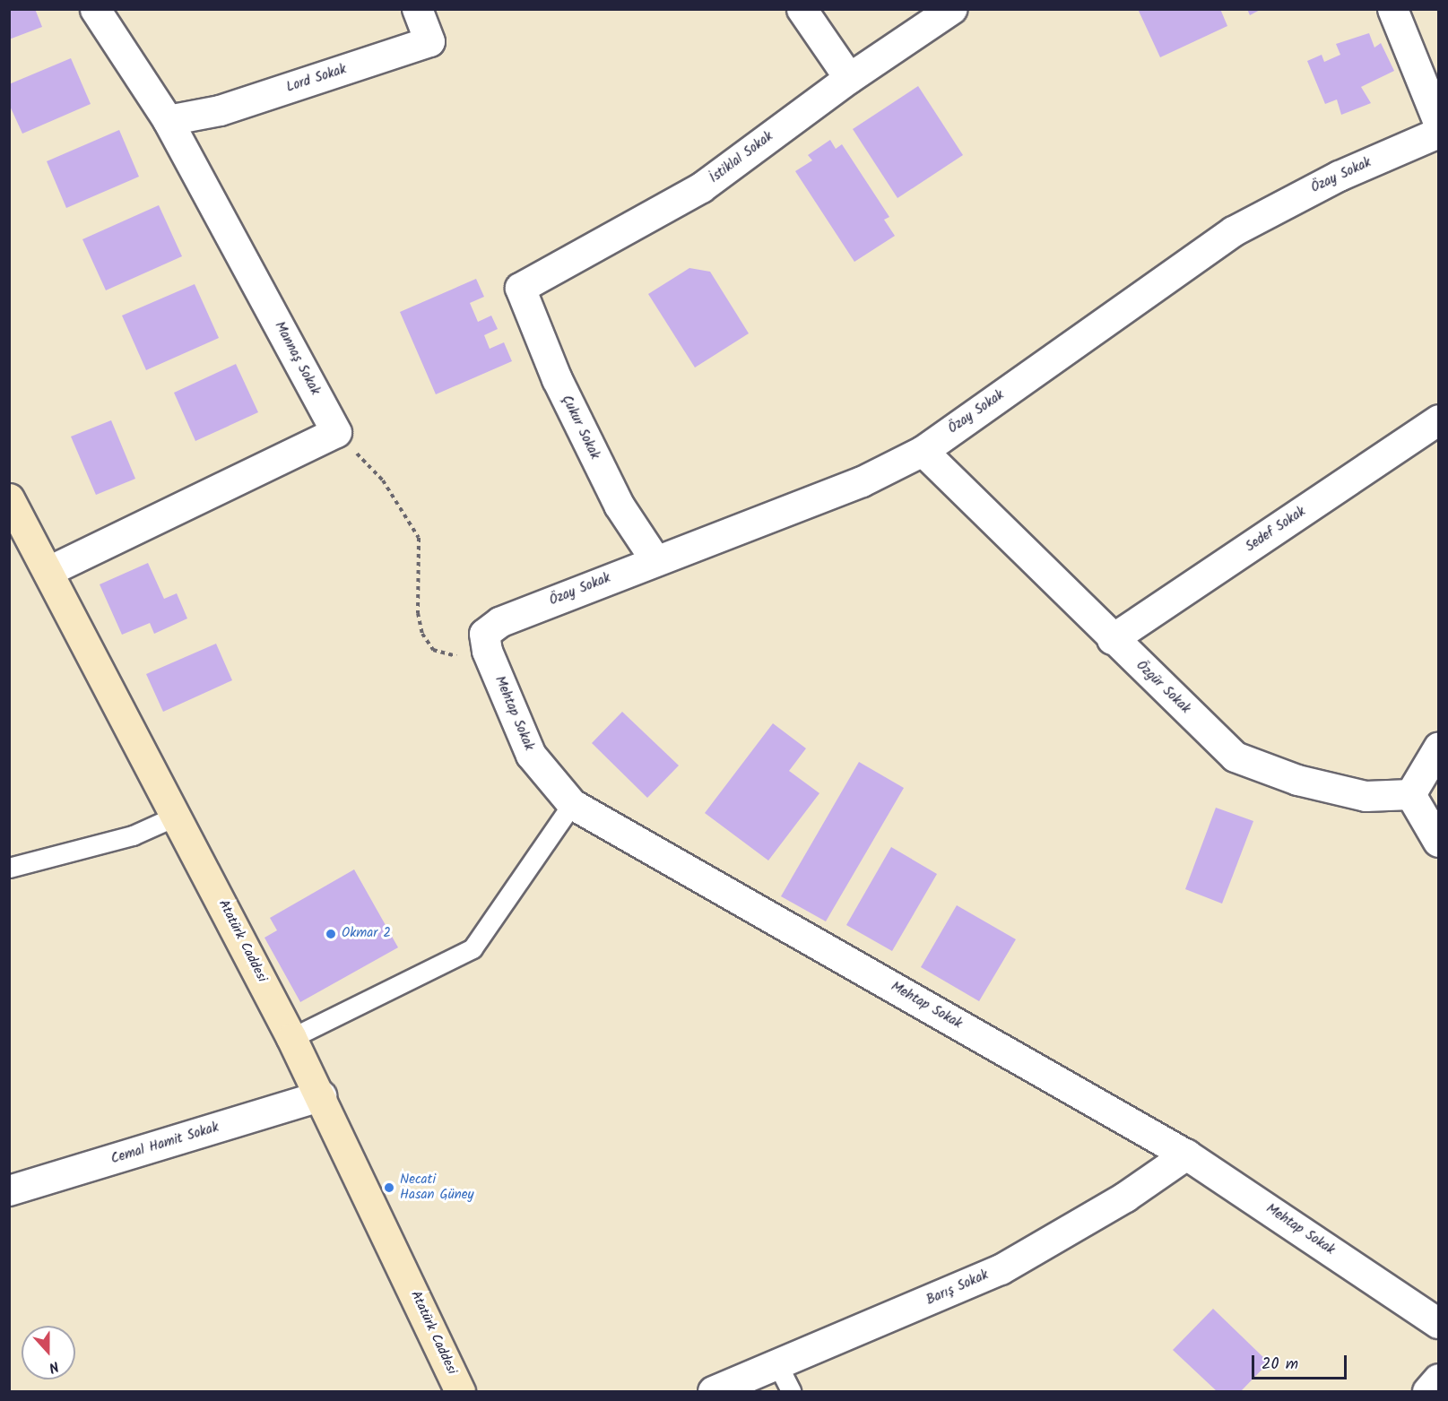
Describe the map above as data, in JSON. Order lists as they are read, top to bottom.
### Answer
{
  "streets": {
    "street": [
      "Lord Sokak",
      "İstiklal Sokak",
      "Özay Sokak",
      "Mannaş Sokak",
      "Çukur Sokak",
      "Sedef Sokak",
      "Özgür Sokak",
      "Mehtap Sokak",
      "Atatürk Caddesi",
      "Cemal Hamit Sokak",
      "Barış Sokak"
    ]
  },
  "crossings": [
    ["Lord Sokak", "Mannaş Sokak"],
    ["İstiklal Sokak", "Çukur Sokak"],
    ["Özay Sokak", "Çukur Sokak"],
    ["Özay Sokak", "Özgür Sokak"],
    ["Özay Sokak", "Mehtap Sokak"],
    ["Sedef Sokak", "Özgür Sokak"],
    ["Mehtap Sokak", "Barış Sokak"],
    ["Atatürk Caddesi", "Cemal Hamit Sokak"]
  ],
  "places": ["Okmar 2", "Necati Hasan Güney"],
  "scale_bar": "20 m",
  "north": "bottom"
}
